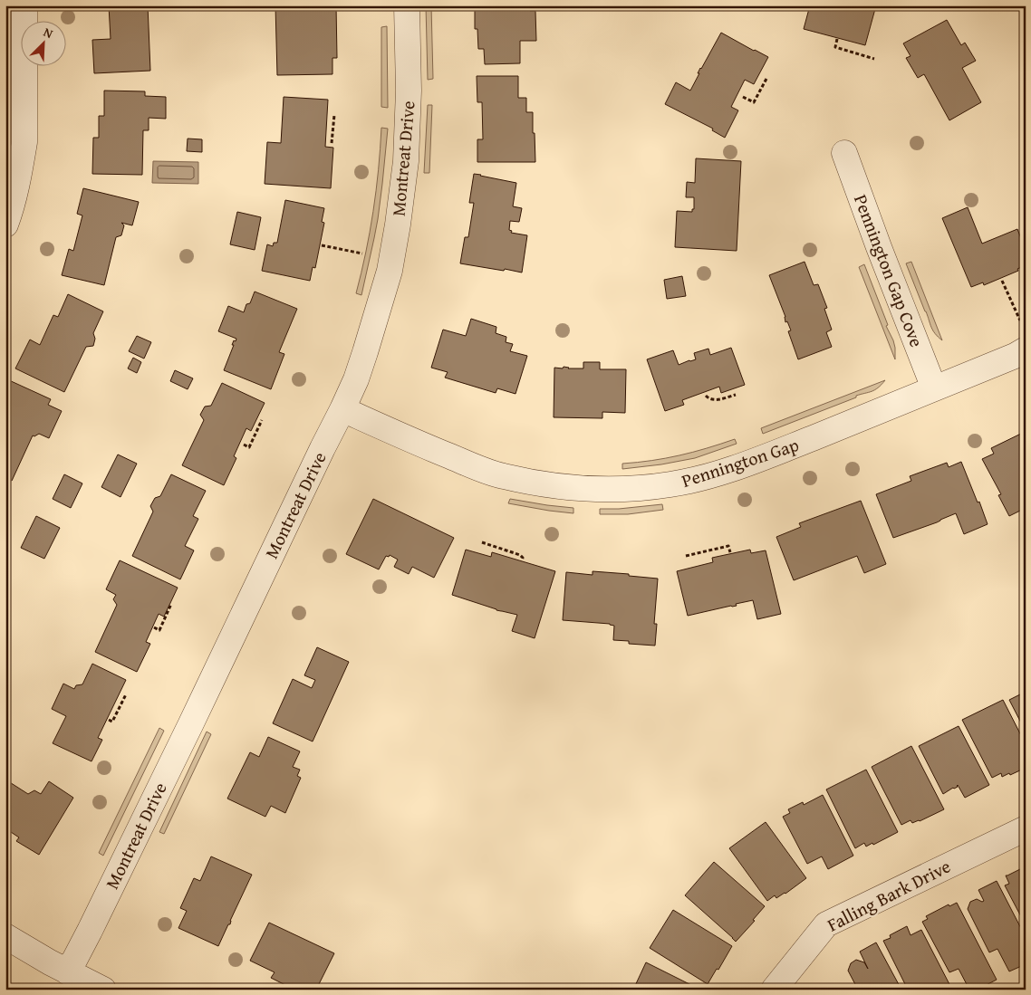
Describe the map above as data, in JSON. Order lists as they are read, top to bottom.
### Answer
{
  "streets": {
    "street": [
      "Montreat Drive",
      "Pennington Gap Cove",
      "Pennington Gap",
      "Falling Bark Drive"
    ]
  },
  "crossings": [
    ["Montreat Drive", "Pennington Gap"],
    ["Pennington Gap Cove", "Pennington Gap"]
  ],
  "north": "top right"
}
